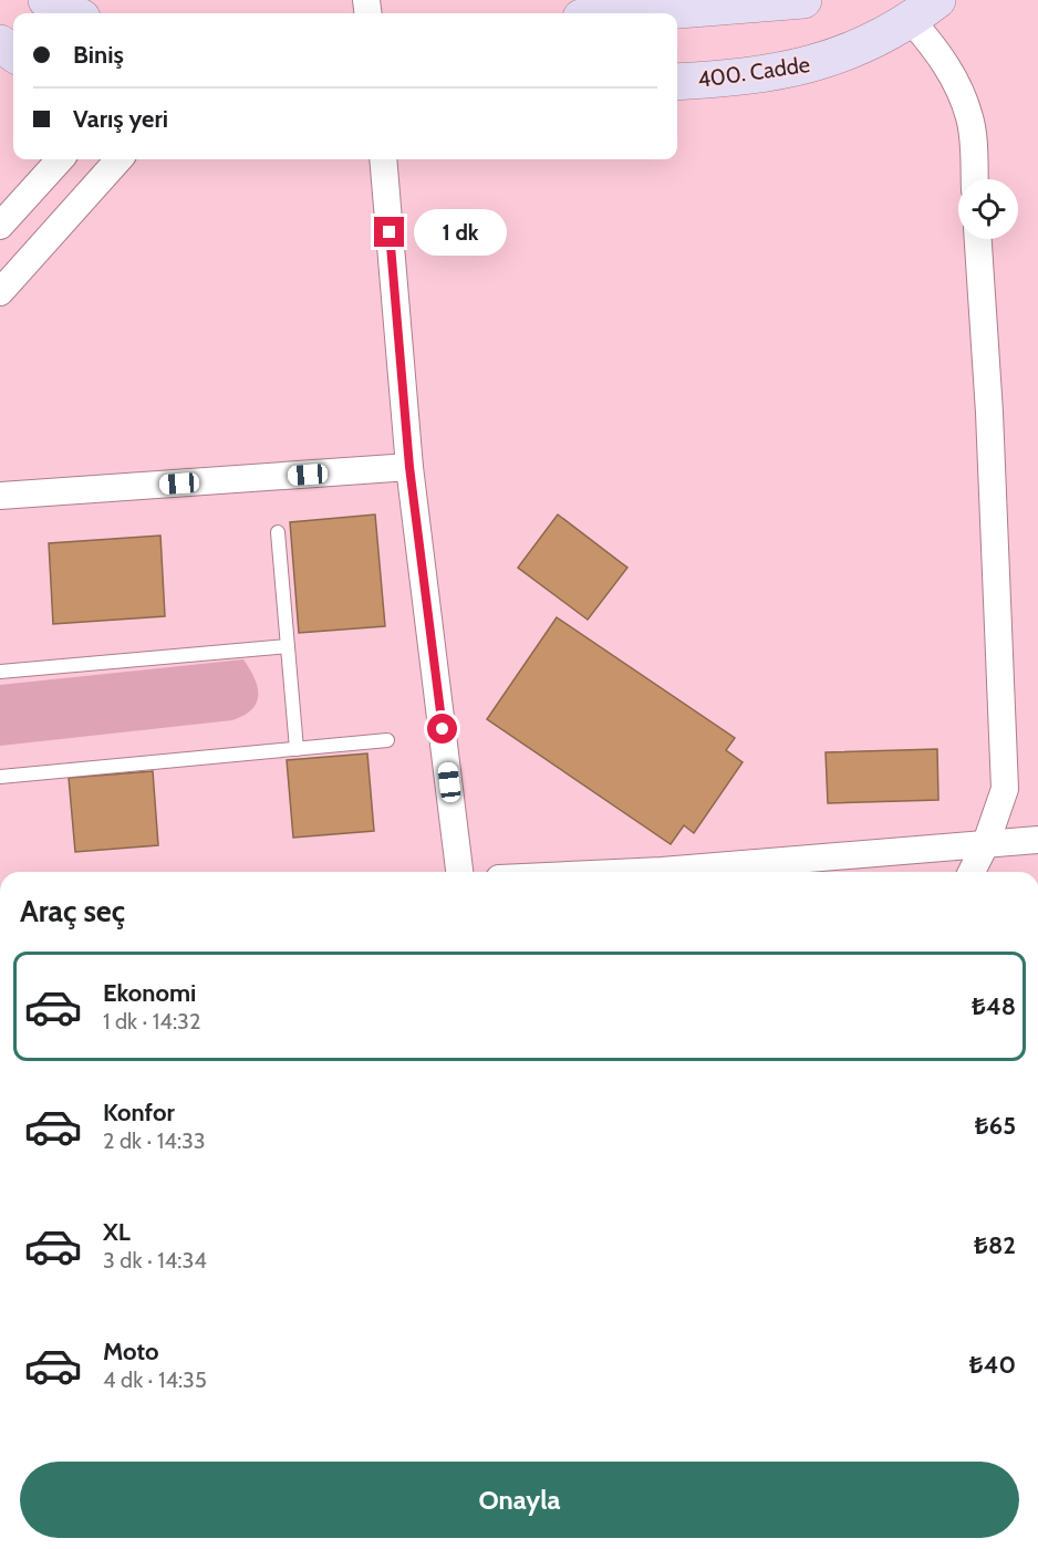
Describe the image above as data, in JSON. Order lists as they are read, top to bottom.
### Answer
{
  "streets": {
    "main road": ["400. Cadde"]
  },
  "page": {
    "banner": ["Biniş", "Varış yeri"],
    "bubble": "1 dk",
    "heading": "Araç seç",
    "list": [
      {
        "name": "Ekonomi",
        "note": "1 dk · 14:32",
        "value": "₺48"
      },
      {
        "name": "Konfor",
        "note": "2 dk · 14:33",
        "value": "₺65"
      },
      {
        "name": "XL",
        "note": "3 dk · 14:34",
        "value": "₺82"
      },
      {
        "name": "Moto",
        "note": "4 dk · 14:35",
        "value": "₺40"
      }
    ],
    "buttons": "Onayla"
  }
}
